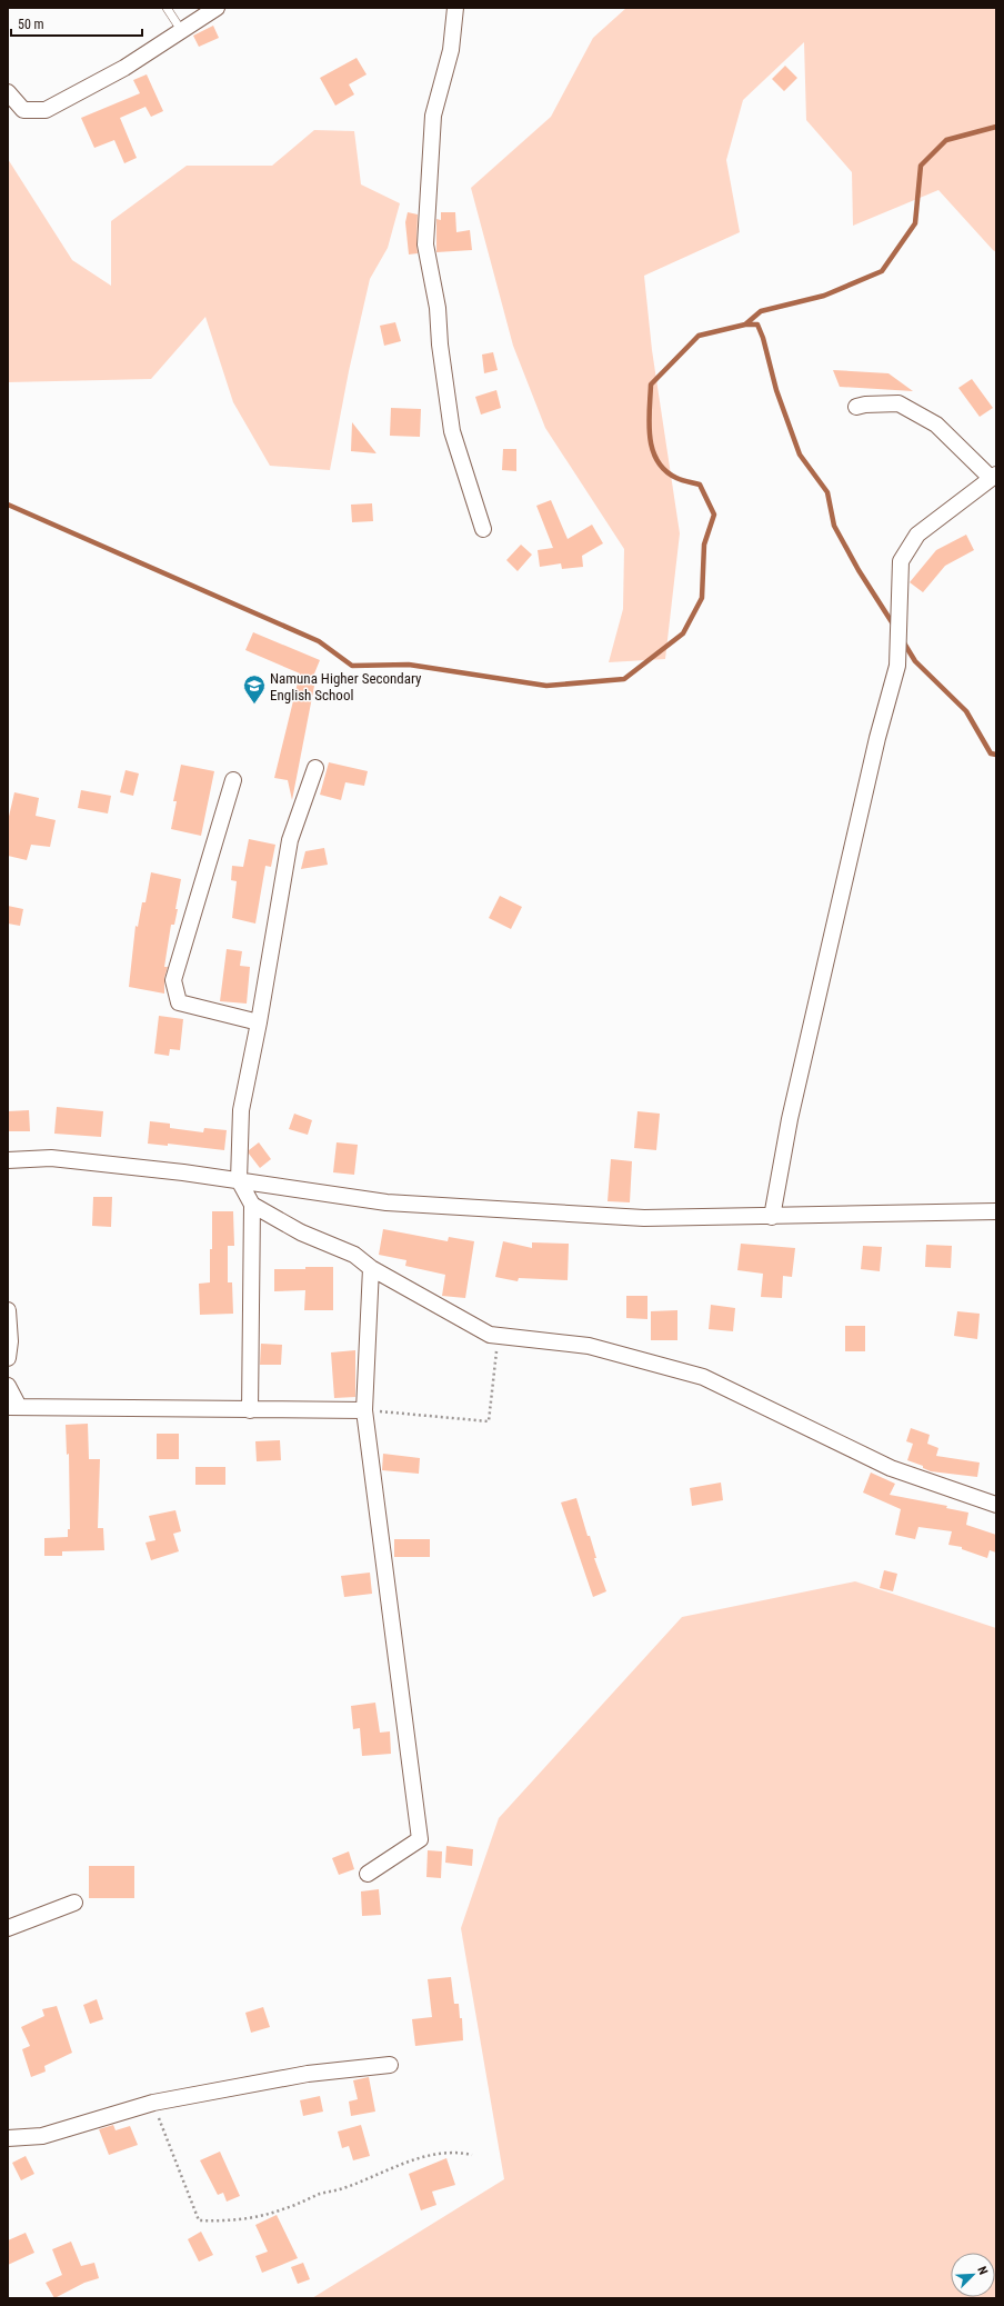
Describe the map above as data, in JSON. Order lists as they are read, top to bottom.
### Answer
{
  "places": {
    "school or university": ["Namuna Higher Secondary English School"]
  },
  "scale_bar": "50 m",
  "north": "top right"
}
